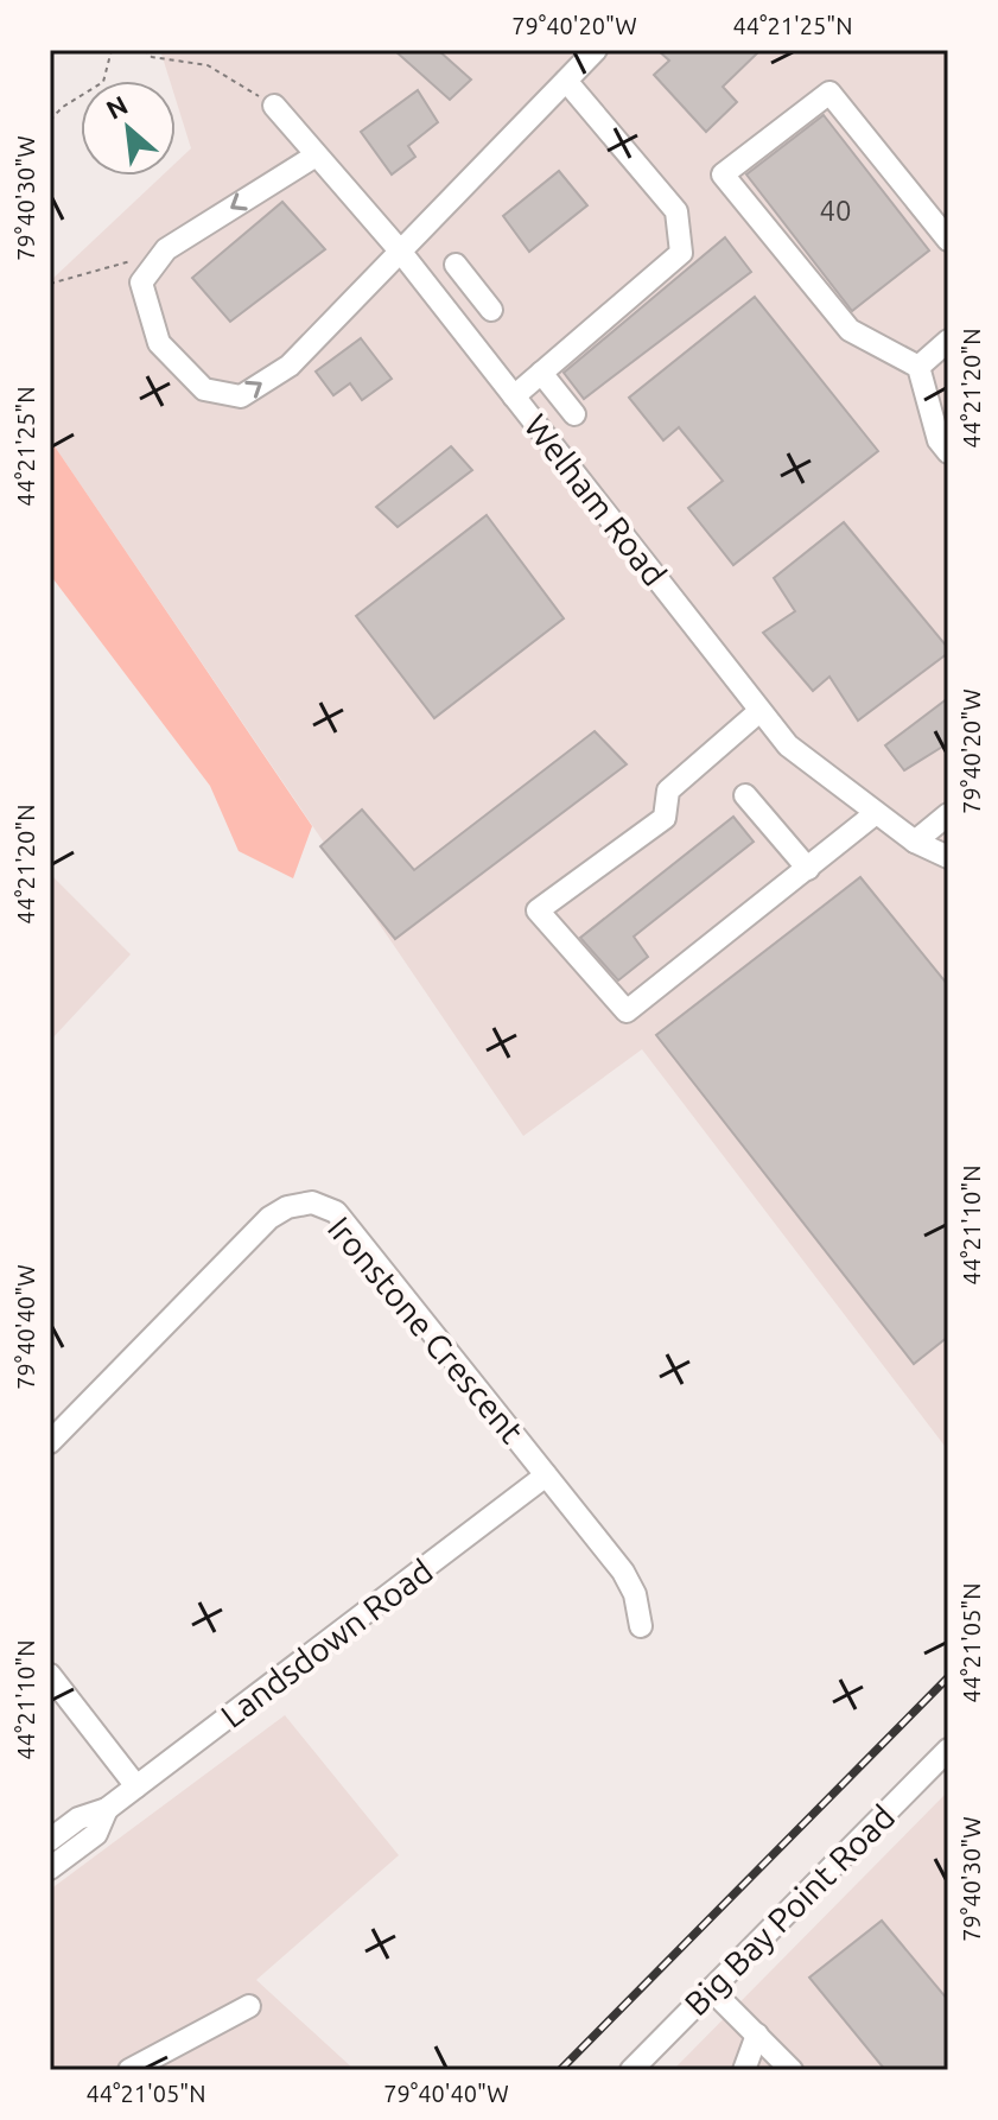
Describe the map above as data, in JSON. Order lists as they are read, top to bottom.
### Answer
{
  "streets": {
    "street": [
      "Welham Road",
      "Ironstone Crescent",
      "Landsdown Road",
      "Big Bay Point Road"
    ]
  },
  "crossings": [
    ["Ironstone Crescent", "Landsdown Road"]
  ],
  "house_numbers": ["40"],
  "north": "top left",
  "coordinates": [
    "79°40'20\"W",
    "44°21'25\"N",
    "79°40'30\"W",
    "44°21'20\"N",
    "44°21'10\"N",
    "79°40'40\"W",
    "44°21'05\"N"
  ]
}
